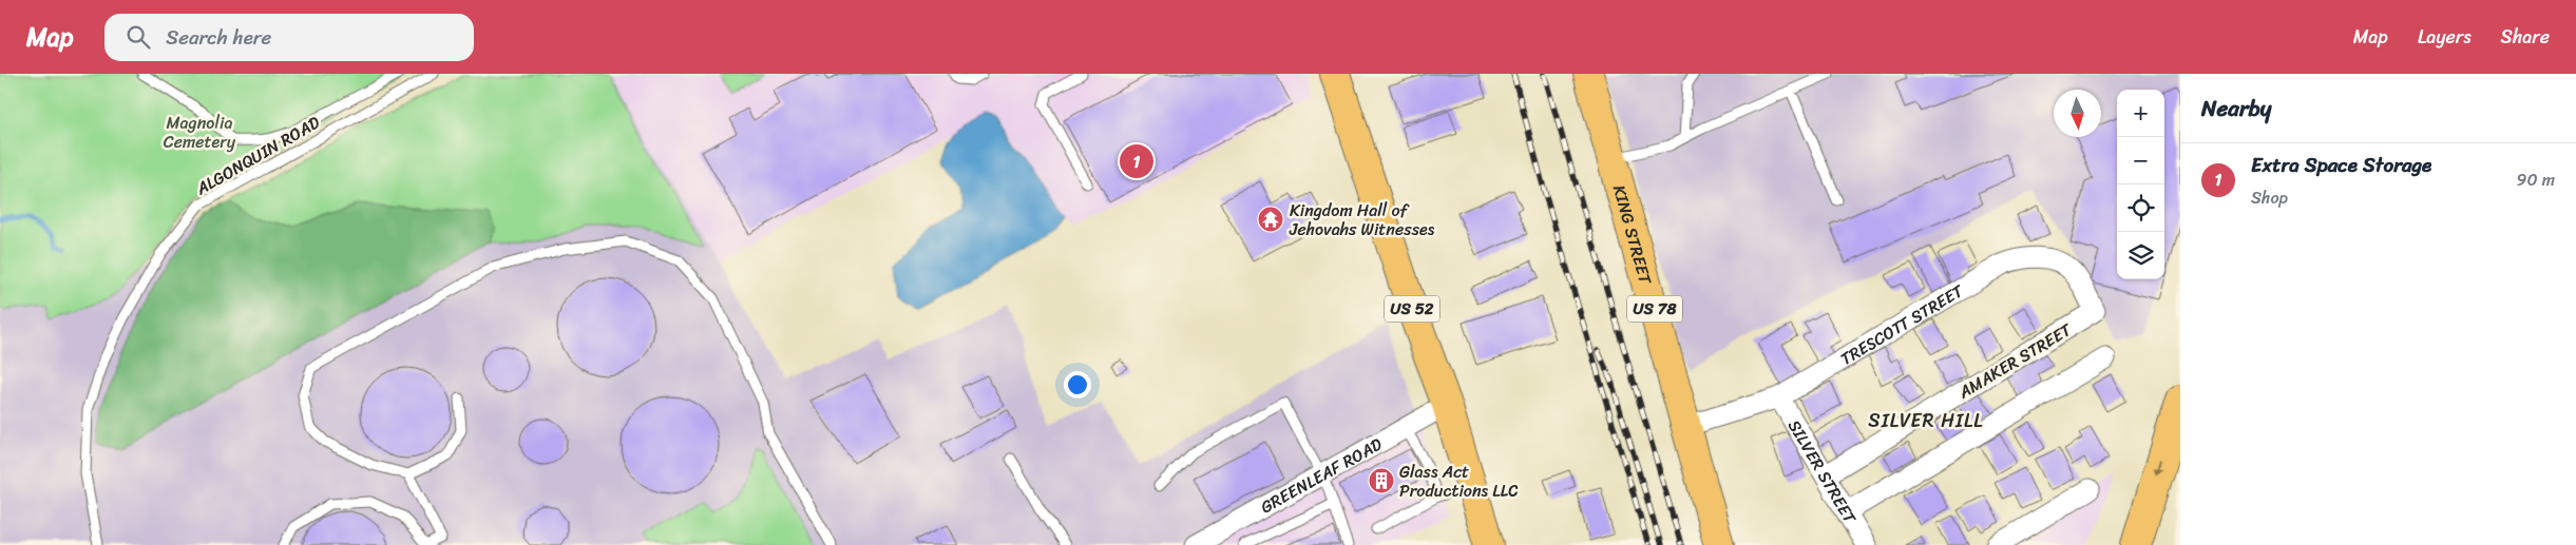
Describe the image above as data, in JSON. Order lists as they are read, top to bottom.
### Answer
{
  "streets": {
    "main road": ["KING STREET", "US 52", "US 78"],
    "street": [
      "TRESCOTT STREET",
      "AMAKER STREET",
      "SILVER STREET",
      "GREENLEAF ROAD"
    ],
    "lane": ["ALGONQUIN ROAD"]
  },
  "crossings": [
    ["KING STREET", "TRESCOTT STREET"],
    ["US 52", "GREENLEAF ROAD"],
    ["TRESCOTT STREET", "AMAKER STREET"],
    ["TRESCOTT STREET", "SILVER STREET"],
    ["AMAKER STREET", "SILVER STREET"]
  ],
  "districts": ["SILVER HILL"],
  "parks": ["Magnolia Cemetery"],
  "places": {
    "temple": ["Kingdom Hall of Jehovahs Witnesses"],
    "building": ["Glass Act Productions LLC"]
  },
  "north": "bottom",
  "page": {
    "header": "Map",
    "search": "Search here",
    "nav": ["Map", "Layers", "Share"],
    "heading": "Nearby",
    "map_buttons": ["+", "−"],
    "pins": "1",
    "list": [
      {
        "mark": "1",
        "name": "Extra Space Storage",
        "note": "Shop",
        "value": "90 m"
      }
    ]
  }
}
